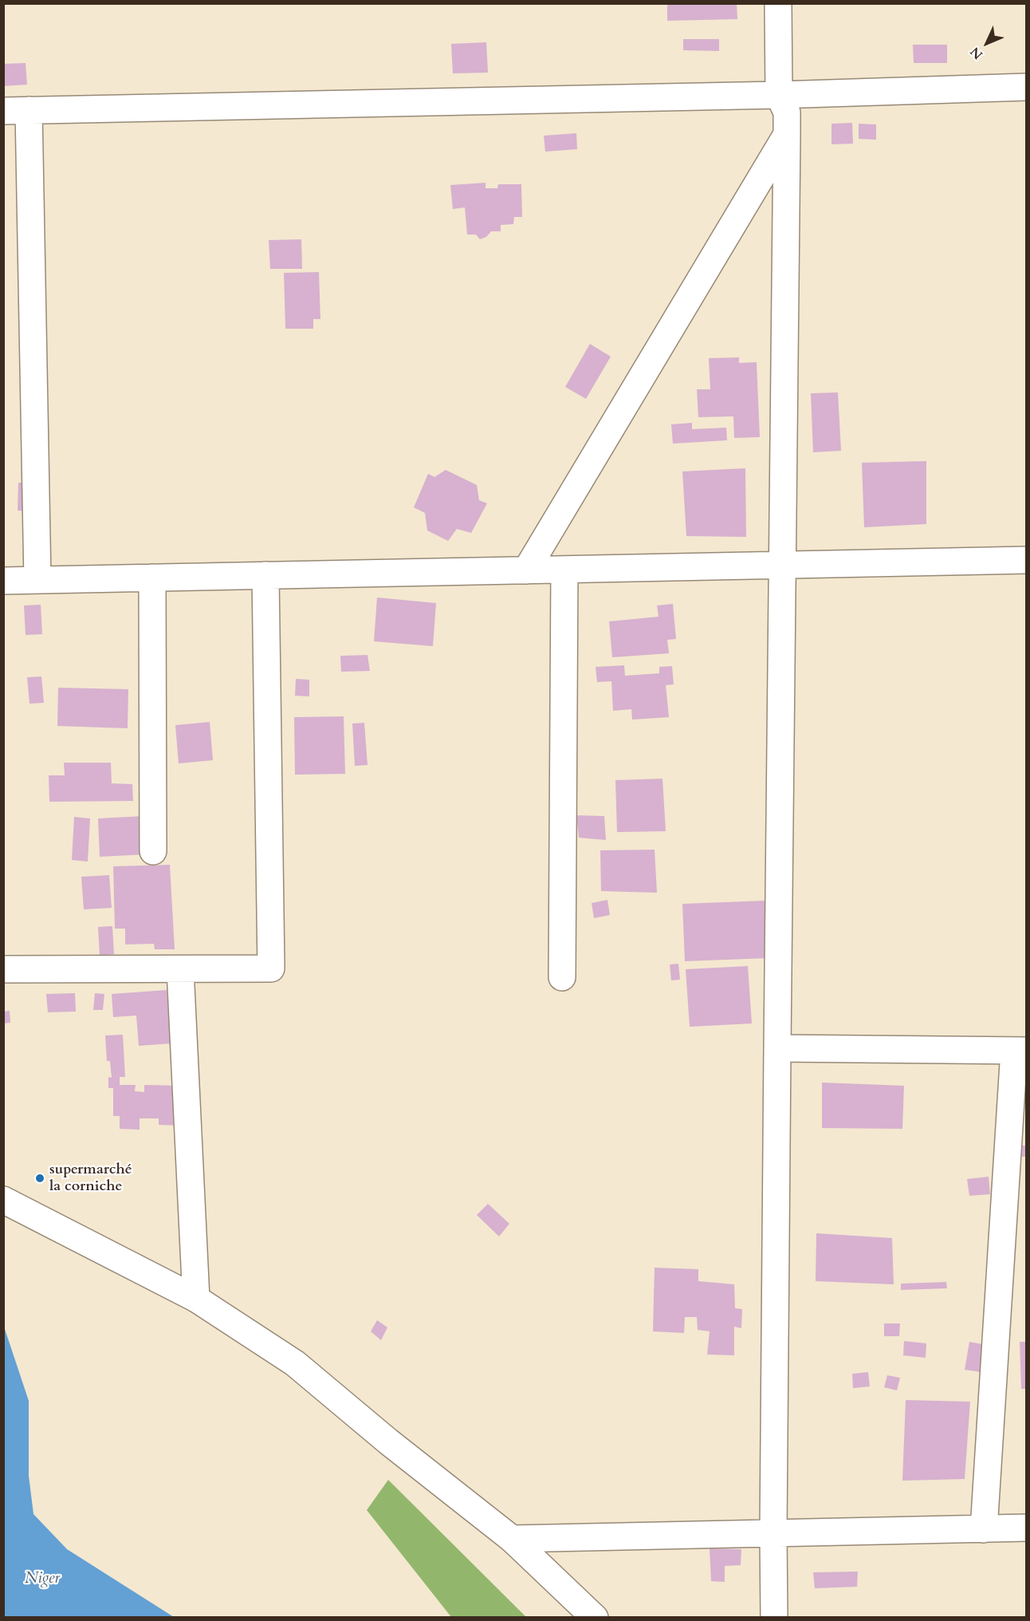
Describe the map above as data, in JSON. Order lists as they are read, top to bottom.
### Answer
{
  "water": ["Niger"],
  "places": ["supermarché la corniche"],
  "north": "bottom left"
}
